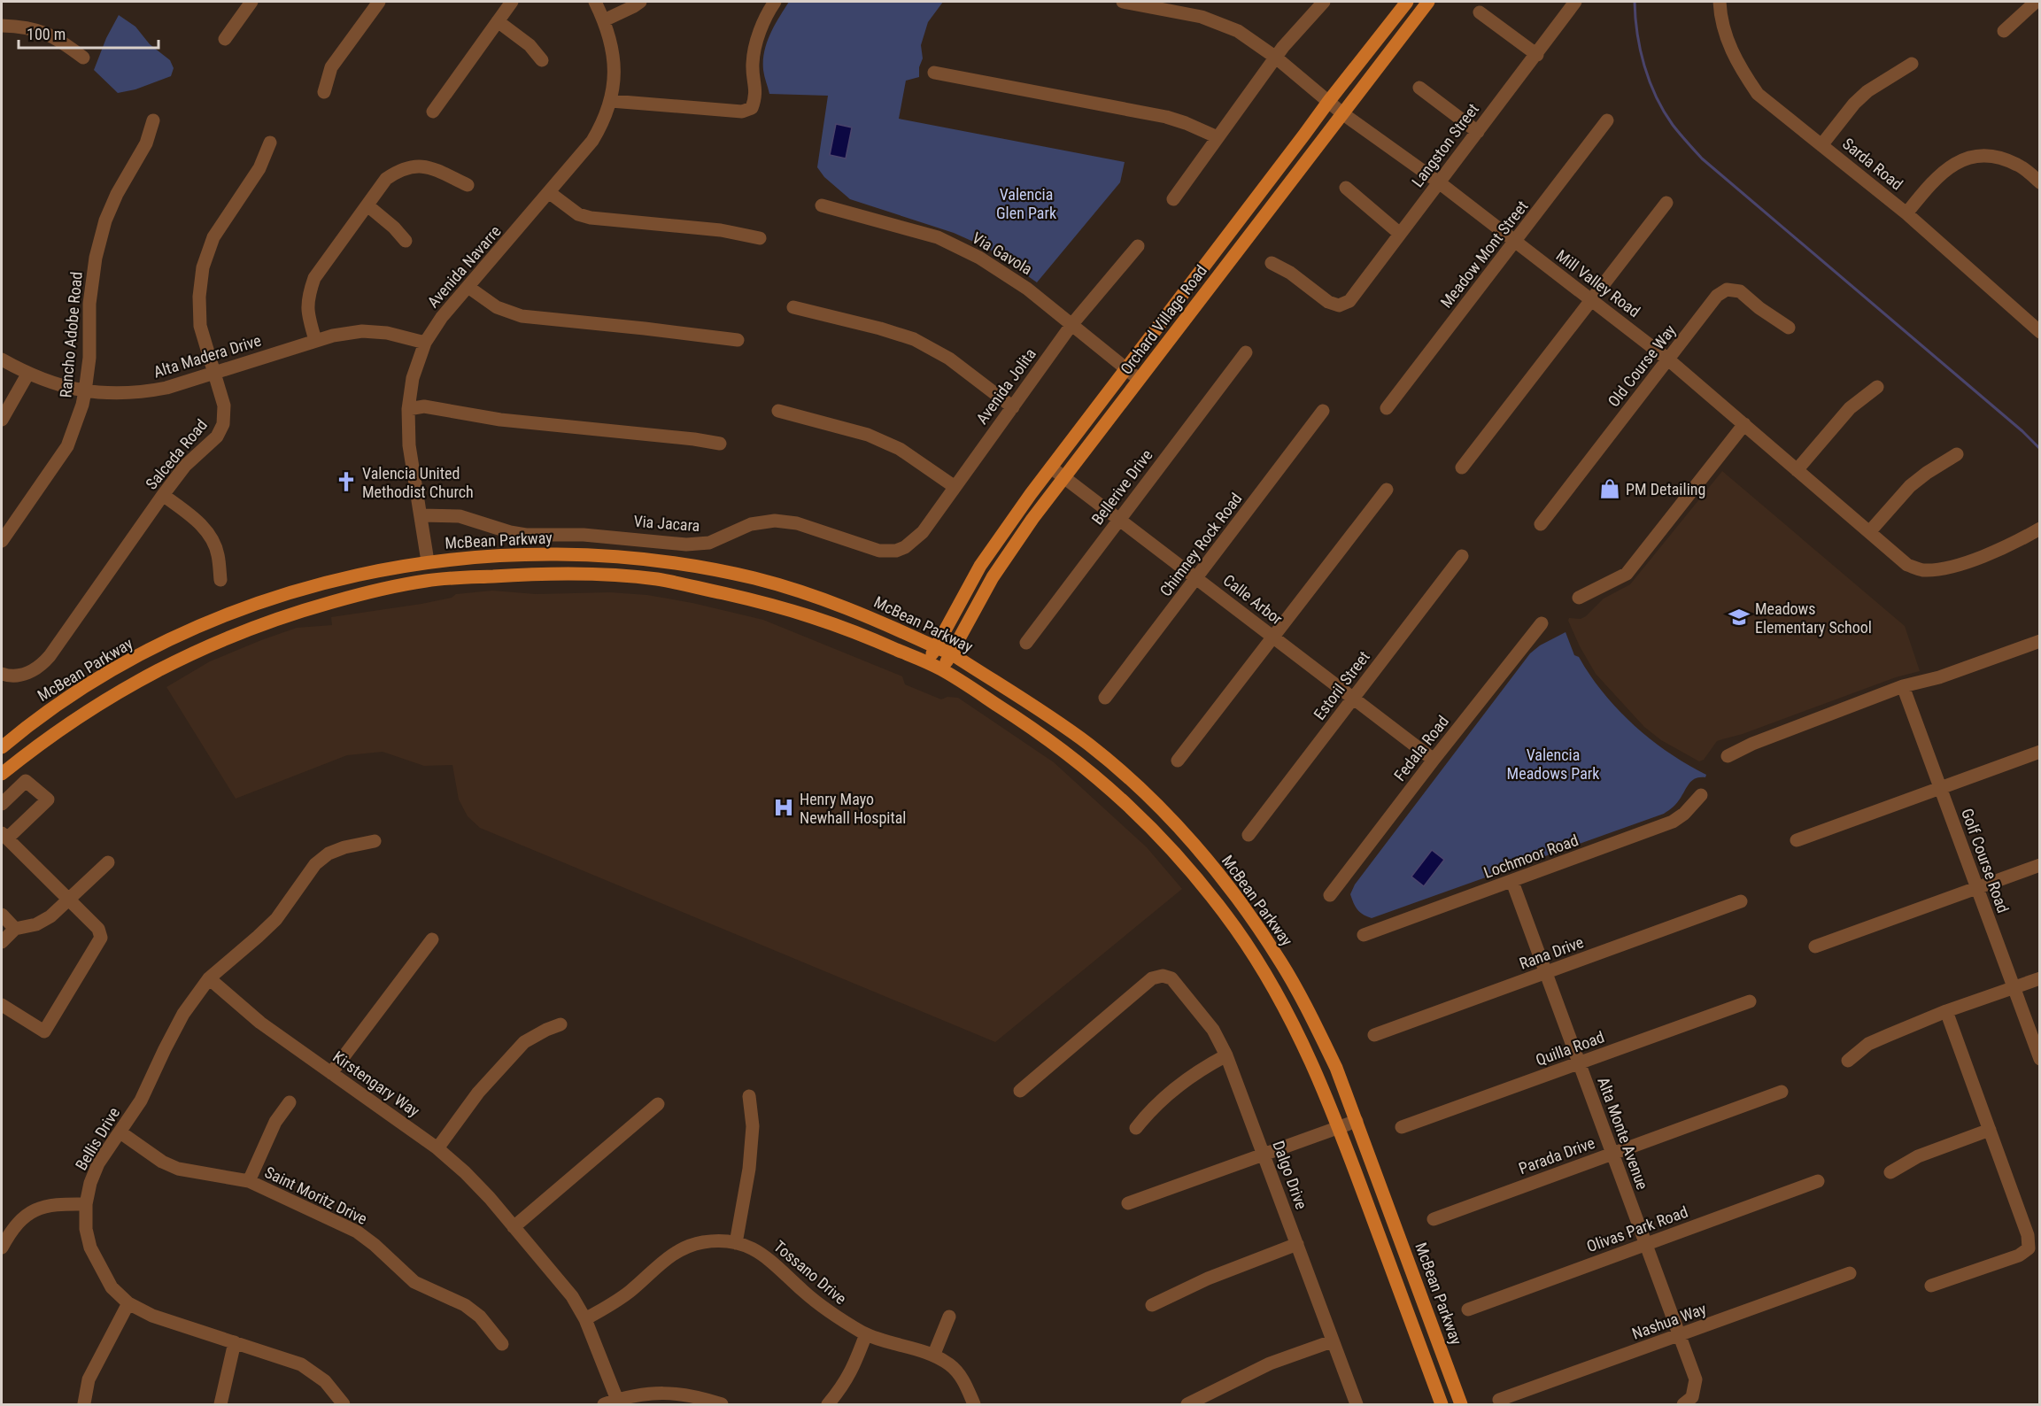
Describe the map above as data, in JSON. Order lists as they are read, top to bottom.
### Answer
{
  "streets": {
    "main road": ["Orchard Village Road", "McBean Parkway"],
    "street": [
      "Langston Street",
      "Sarda Road",
      "Via Gavola",
      "Meadow Mont Street",
      "Avenida Navarre",
      "Mill Valley Road",
      "Rancho Adobe Road",
      "Alta Madera Drive",
      "Old Course Way",
      "Avenida Jolita",
      "Salceda Road",
      "Bellerive Drive",
      "Via Jacara",
      "Chimney Rock Road",
      "Calle Arbor",
      "Estoril Street",
      "Fedala Road",
      "Lochmoor Road",
      "Golf Course Road",
      "Rana Drive",
      "Quilla Road",
      "Kirstengary Way",
      "Alta Monte Avenue",
      "Bellis Drive",
      "Parada Drive",
      "Dalgo Drive",
      "Saint Moritz Drive",
      "Olivas Park Road",
      "Tossano Drive",
      "Nashua Way"
    ]
  },
  "crossings": [
    ["Langston Street", "Mill Valley Road"],
    ["Via Gavola", "Orchard Village Road"],
    ["Via Gavola", "Avenida Jolita"],
    ["Meadow Mont Street", "Mill Valley Road"],
    ["Avenida Navarre", "Alta Madera Drive"],
    ["Avenida Navarre", "Via Jacara"],
    ["Avenida Navarre", "McBean Parkway"],
    ["Mill Valley Road", "Orchard Village Road"],
    ["Mill Valley Road", "Old Course Way"],
    ["Orchard Village Road", "McBean Parkway"],
    ["Orchard Village Road", "Calle Arbor"],
    ["Rancho Adobe Road", "Alta Madera Drive"],
    ["Alta Madera Drive", "Salceda Road"],
    ["Avenida Jolita", "Via Jacara"],
    ["Bellerive Drive", "Calle Arbor"],
    ["Chimney Rock Road", "Calle Arbor"],
    ["Calle Arbor", "Estoril Street"],
    ["Calle Arbor", "Fedala Road"],
    ["Lochmoor Road", "Alta Monte Avenue"],
    ["Rana Drive", "Alta Monte Avenue"],
    ["Quilla Road", "Alta Monte Avenue"],
    ["Kirstengary Way", "Bellis Drive"],
    ["Kirstengary Way", "Tossano Drive"],
    ["Alta Monte Avenue", "Parada Drive"],
    ["Alta Monte Avenue", "Olivas Park Road"],
    ["Alta Monte Avenue", "Nashua Way"],
    ["Bellis Drive", "Saint Moritz Drive"]
  ],
  "parks": ["Valencia Glen Park", "Valencia Meadows Park"],
  "places": {
    "church": ["Valencia United Methodist Church"],
    "shop": ["PM Detailing"],
    "school or university": ["Meadows Elementary School"],
    "hospital": ["Henry Mayo Newhall Hospital"]
  },
  "scale_bar": "100 m"
}
